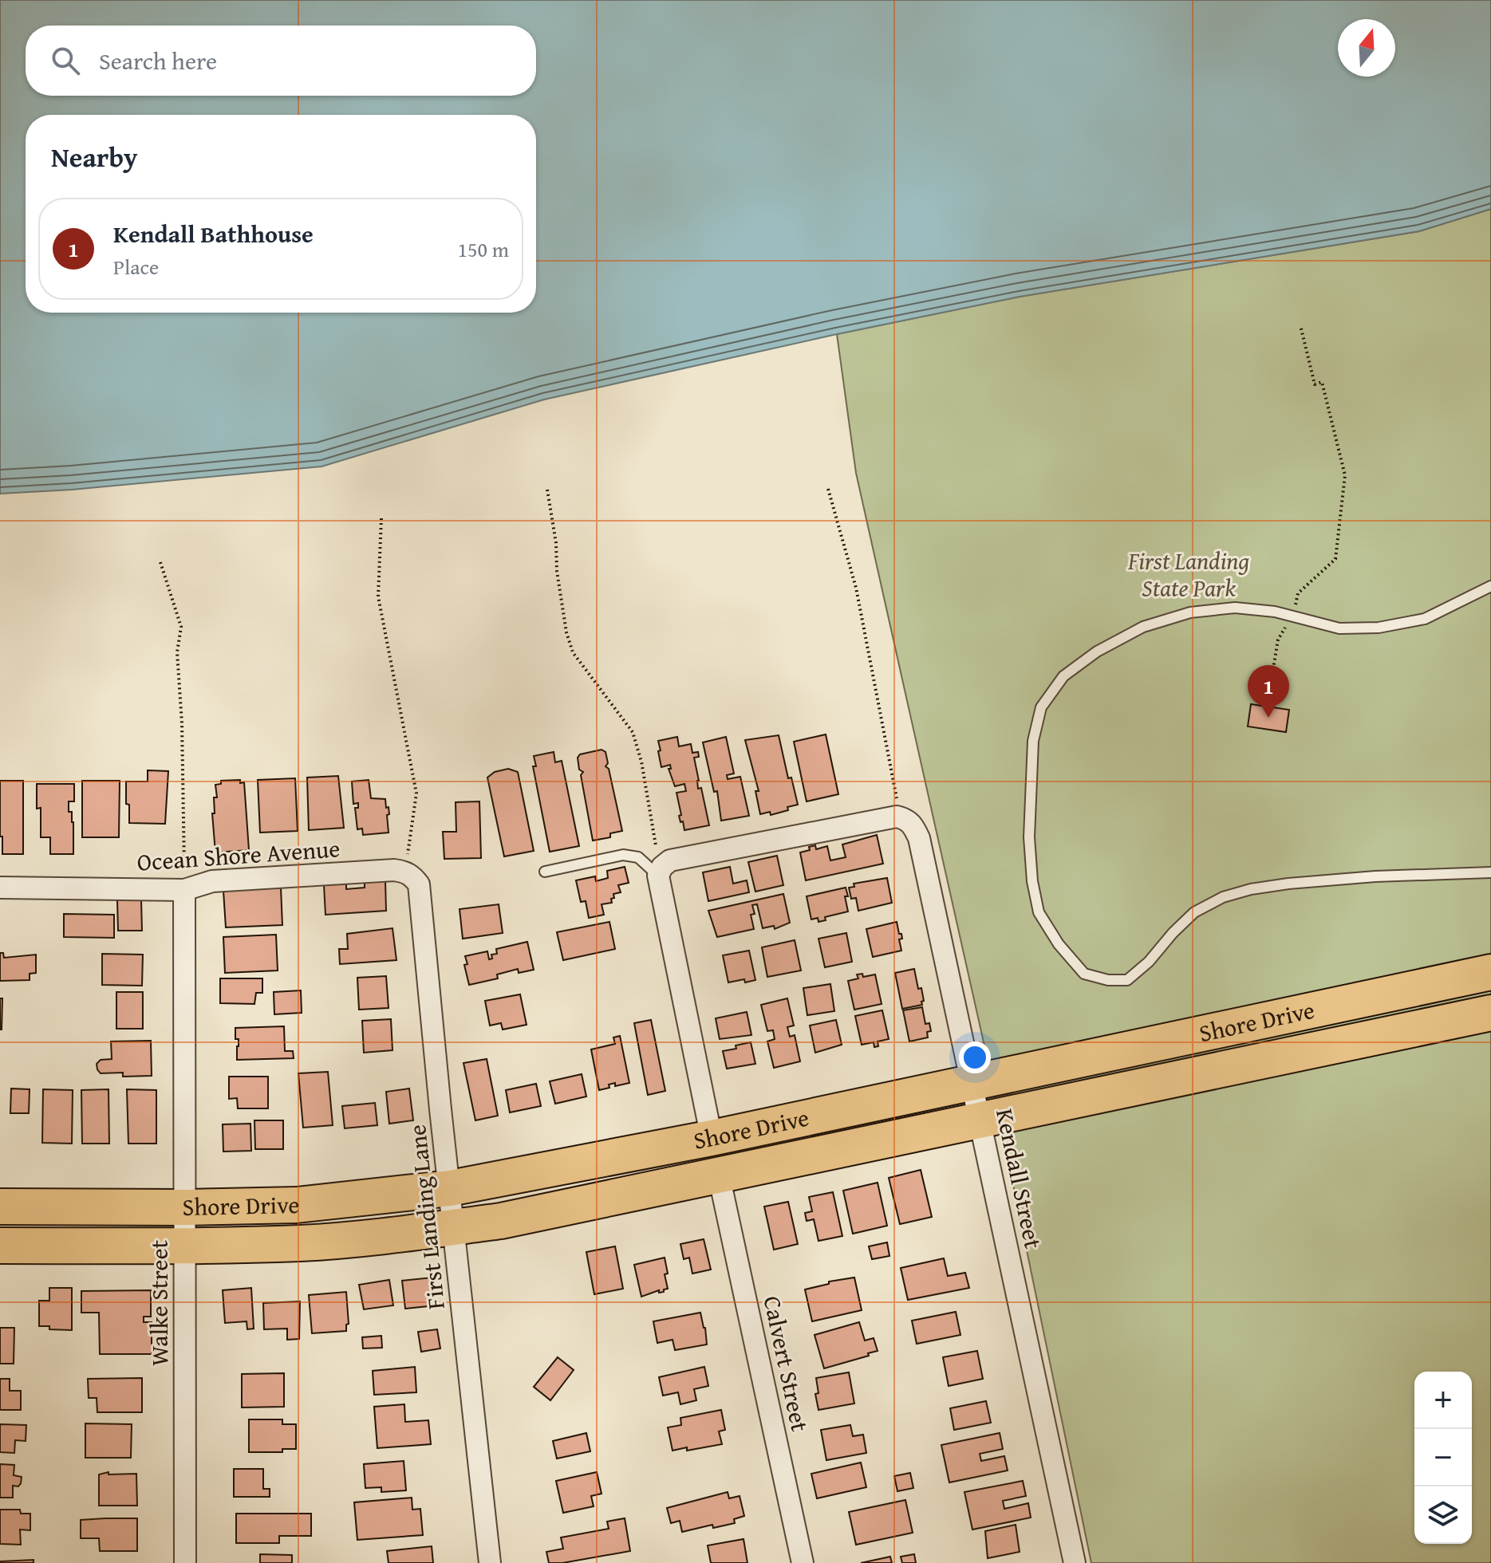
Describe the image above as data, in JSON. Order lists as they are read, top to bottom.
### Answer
{
  "streets": {
    "highway": ["Shore Drive"],
    "street": [
      "Ocean Shore Avenue",
      "Kendall Street",
      "First Landing Lane",
      "Walke Street",
      "Calvert Street"
    ]
  },
  "crossings": [
    ["Ocean Shore Avenue", "First Landing Lane"],
    ["Ocean Shore Avenue", "Walke Street"],
    ["Shore Drive", "Kendall Street"],
    ["Shore Drive", "First Landing Lane"],
    ["Shore Drive", "Walke Street"],
    ["Shore Drive", "Calvert Street"]
  ],
  "parks": ["First Landing State Park"],
  "north": "top",
  "page": {
    "search": "Search here",
    "heading": "Nearby",
    "list": [
      {
        "mark": "1",
        "name": "Kendall Bathhouse",
        "note": "Place",
        "value": "150 m"
      }
    ],
    "pins": "1",
    "map_buttons": ["+", "−"]
  }
}
